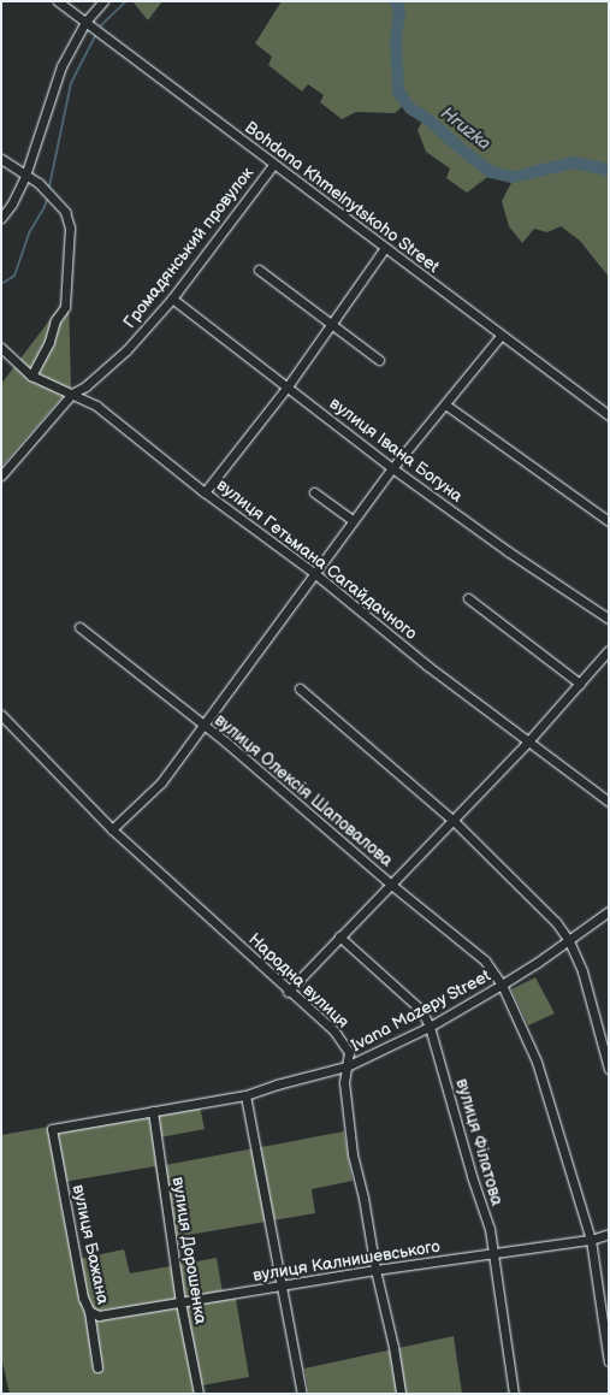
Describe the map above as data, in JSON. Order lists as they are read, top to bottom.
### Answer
{
  "streets": {
    "street": [
      "Bohdana Khmelnytskoho Street",
      "Громадянський провулок",
      "вулиця Івана Богуна",
      "вулиця Гетьмана Сагайдачного",
      "вулиця Олексія Шаповалова",
      "Народна вулиця",
      "Ivana Mazepy Street",
      "вулиця Філатова",
      "вулиця Бажана",
      "вулиця Дорошенка",
      "вулиця Калнишевського"
    ]
  },
  "crossings": [
    ["Bohdana Khmelnytskoho Street", "Громадянський провулок"],
    ["Громадянський провулок", "вулиця Івана Богуна"],
    ["Громадянський провулок", "вулиця Гетьмана Сагайдачного"],
    ["вулиця Олексія Шаповалова", "Ivana Mazepy Street"],
    ["вулиця Олексія Шаповалова", "вулиця Калнишевського"],
    ["Народна вулиця", "Ivana Mazepy Street"],
    ["Народна вулиця", "вулиця Калнишевського"],
    ["Ivana Mazepy Street", "вулиця Філатова"],
    ["Ivana Mazepy Street", "вулиця Бажана"],
    ["Ivana Mazepy Street", "вулиця Дорошенка"],
    ["вулиця Філатова", "вулиця Калнишевського"],
    ["вулиця Бажана", "вулиця Калнишевського"],
    ["вулиця Дорошенка", "вулиця Калнишевського"]
  ],
  "water": ["Hruzka"]
}
